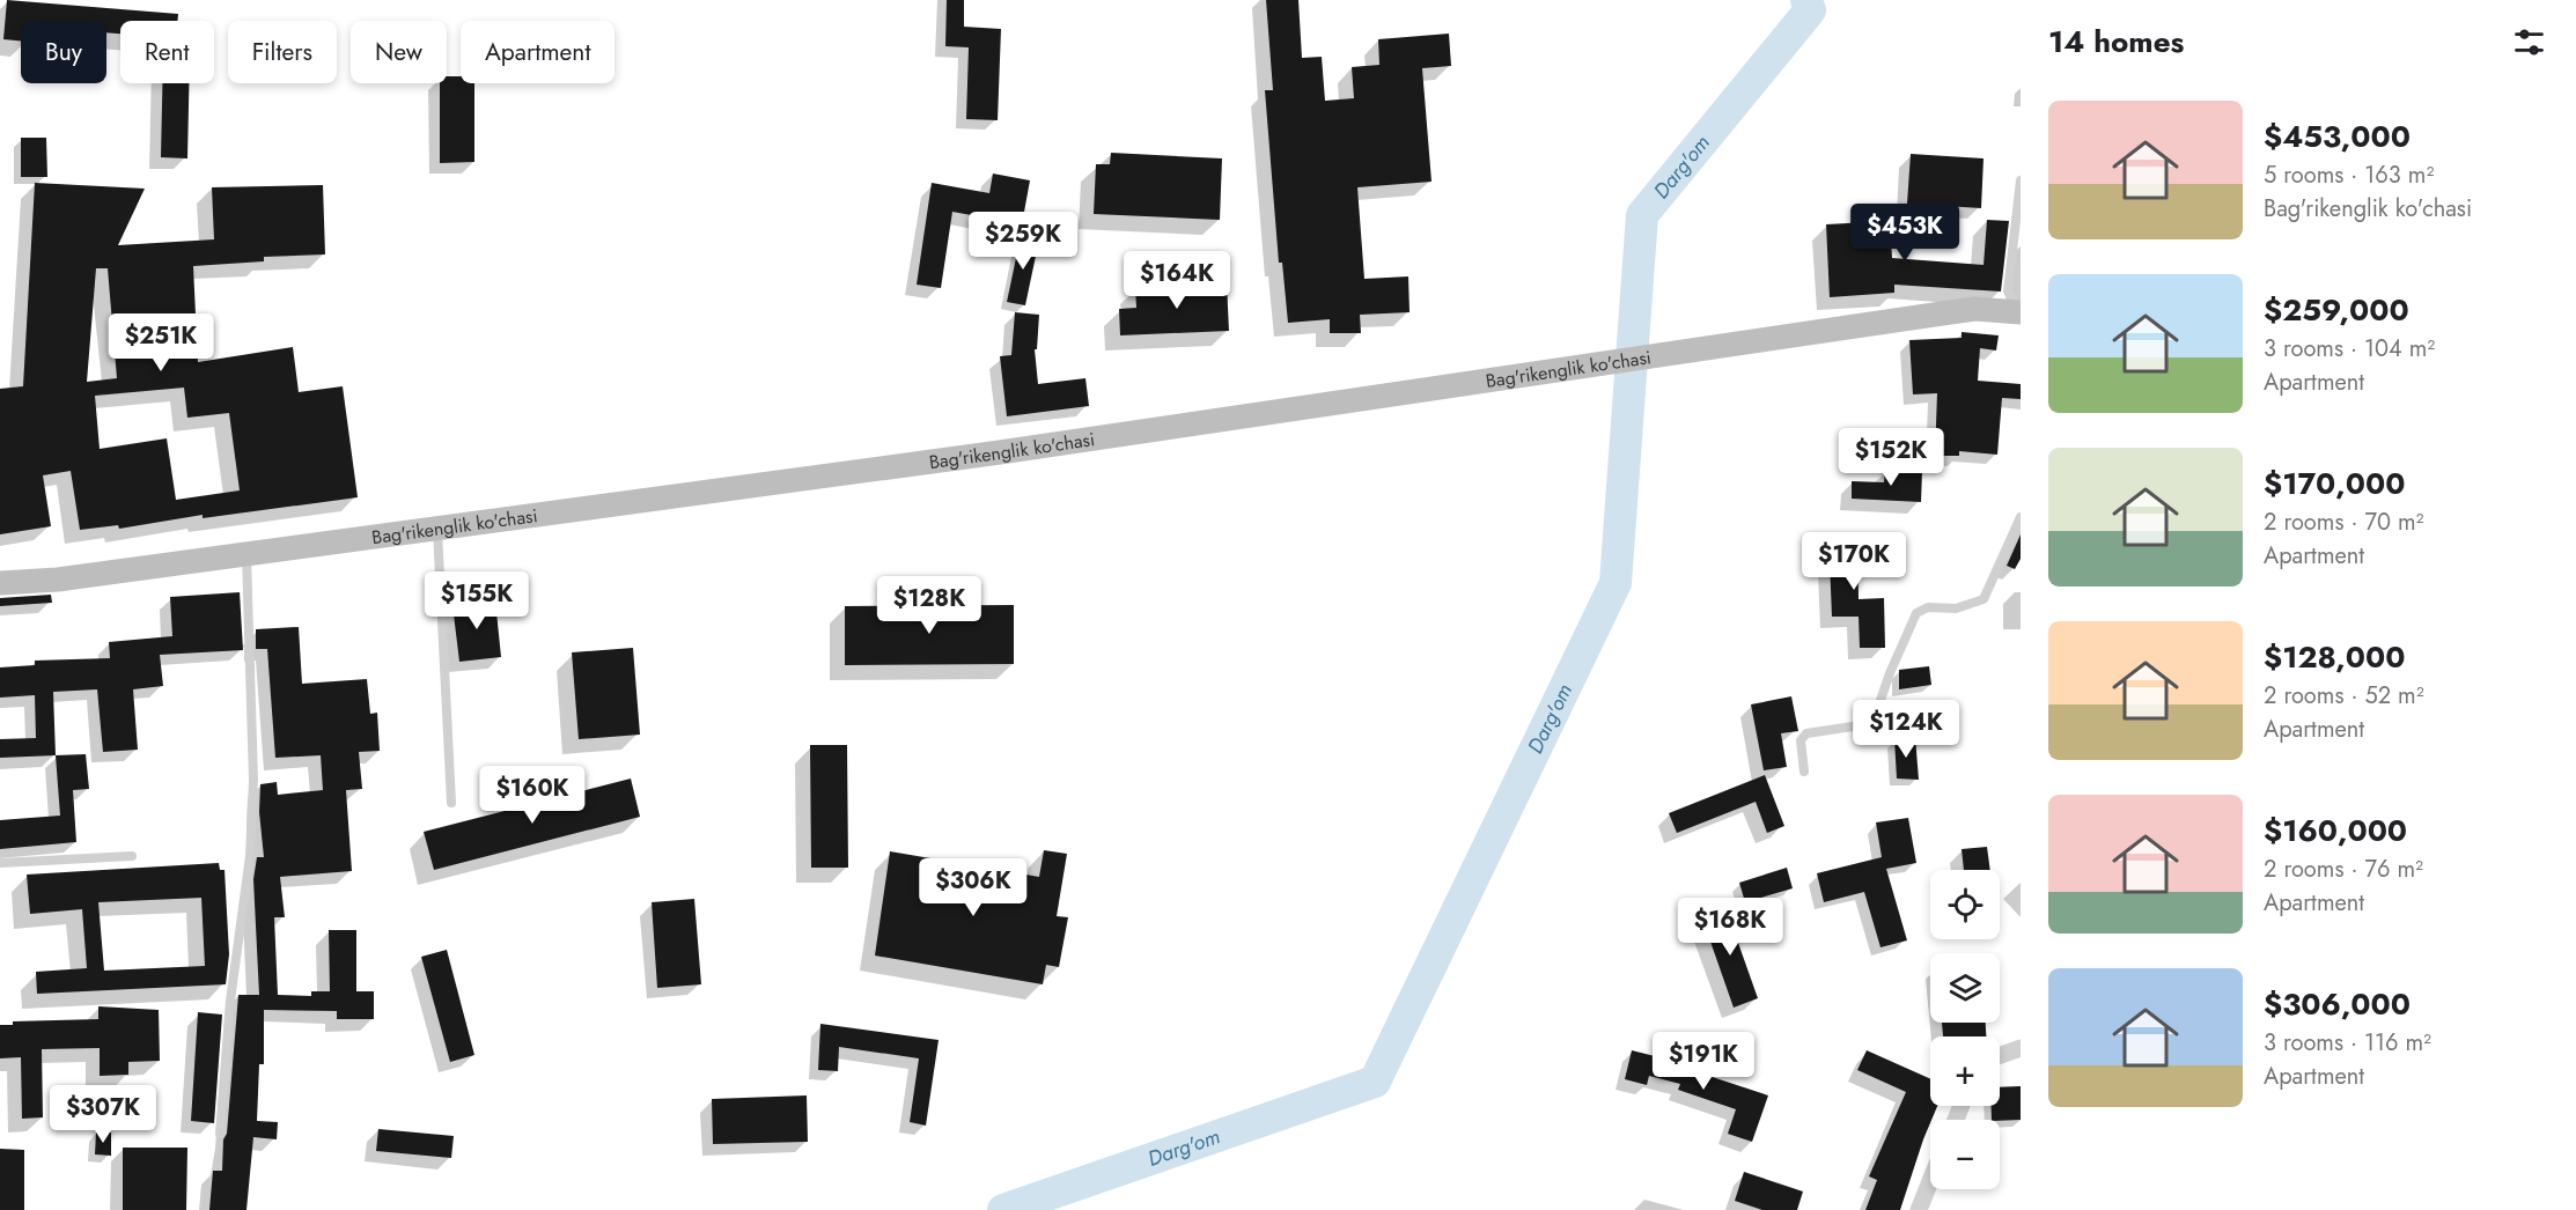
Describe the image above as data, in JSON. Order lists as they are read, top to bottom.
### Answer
{
  "streets": {
    "main road": ["Bag'rikenglik ko'chasi"]
  },
  "water": ["Darg'om"],
  "page": {
    "heading": "14 homes",
    "chip": [
      "Buy",
      "Rent",
      "Filters",
      "New",
      "Apartment"
    ],
    "list": [
      {
        "name": "$453,000",
        "note": "5 rooms · 163 m² · Bag'rikenglik ko'chasi"
      },
      {
        "name": "$259,000",
        "note": "3 rooms · 104 m² · Apartment"
      },
      {
        "name": "$170,000",
        "note": "2 rooms · 70 m² · Apartment"
      },
      {
        "name": "$128,000",
        "note": "2 rooms · 52 m² · Apartment"
      },
      {
        "name": "$160,000",
        "note": "2 rooms · 76 m² · Apartment"
      },
      {
        "name": "$306,000",
        "note": "3 rooms · 116 m² · Apartment"
      }
    ],
    "price": [
      "$453K",
      "$259K",
      "$164K",
      "$251K",
      "$152K",
      "$170K",
      "$155K",
      "$128K",
      "$124K",
      "$160K",
      "$306K",
      "$168K",
      "$191K",
      "$307K"
    ],
    "map_buttons": ["+", "−"]
  }
}
